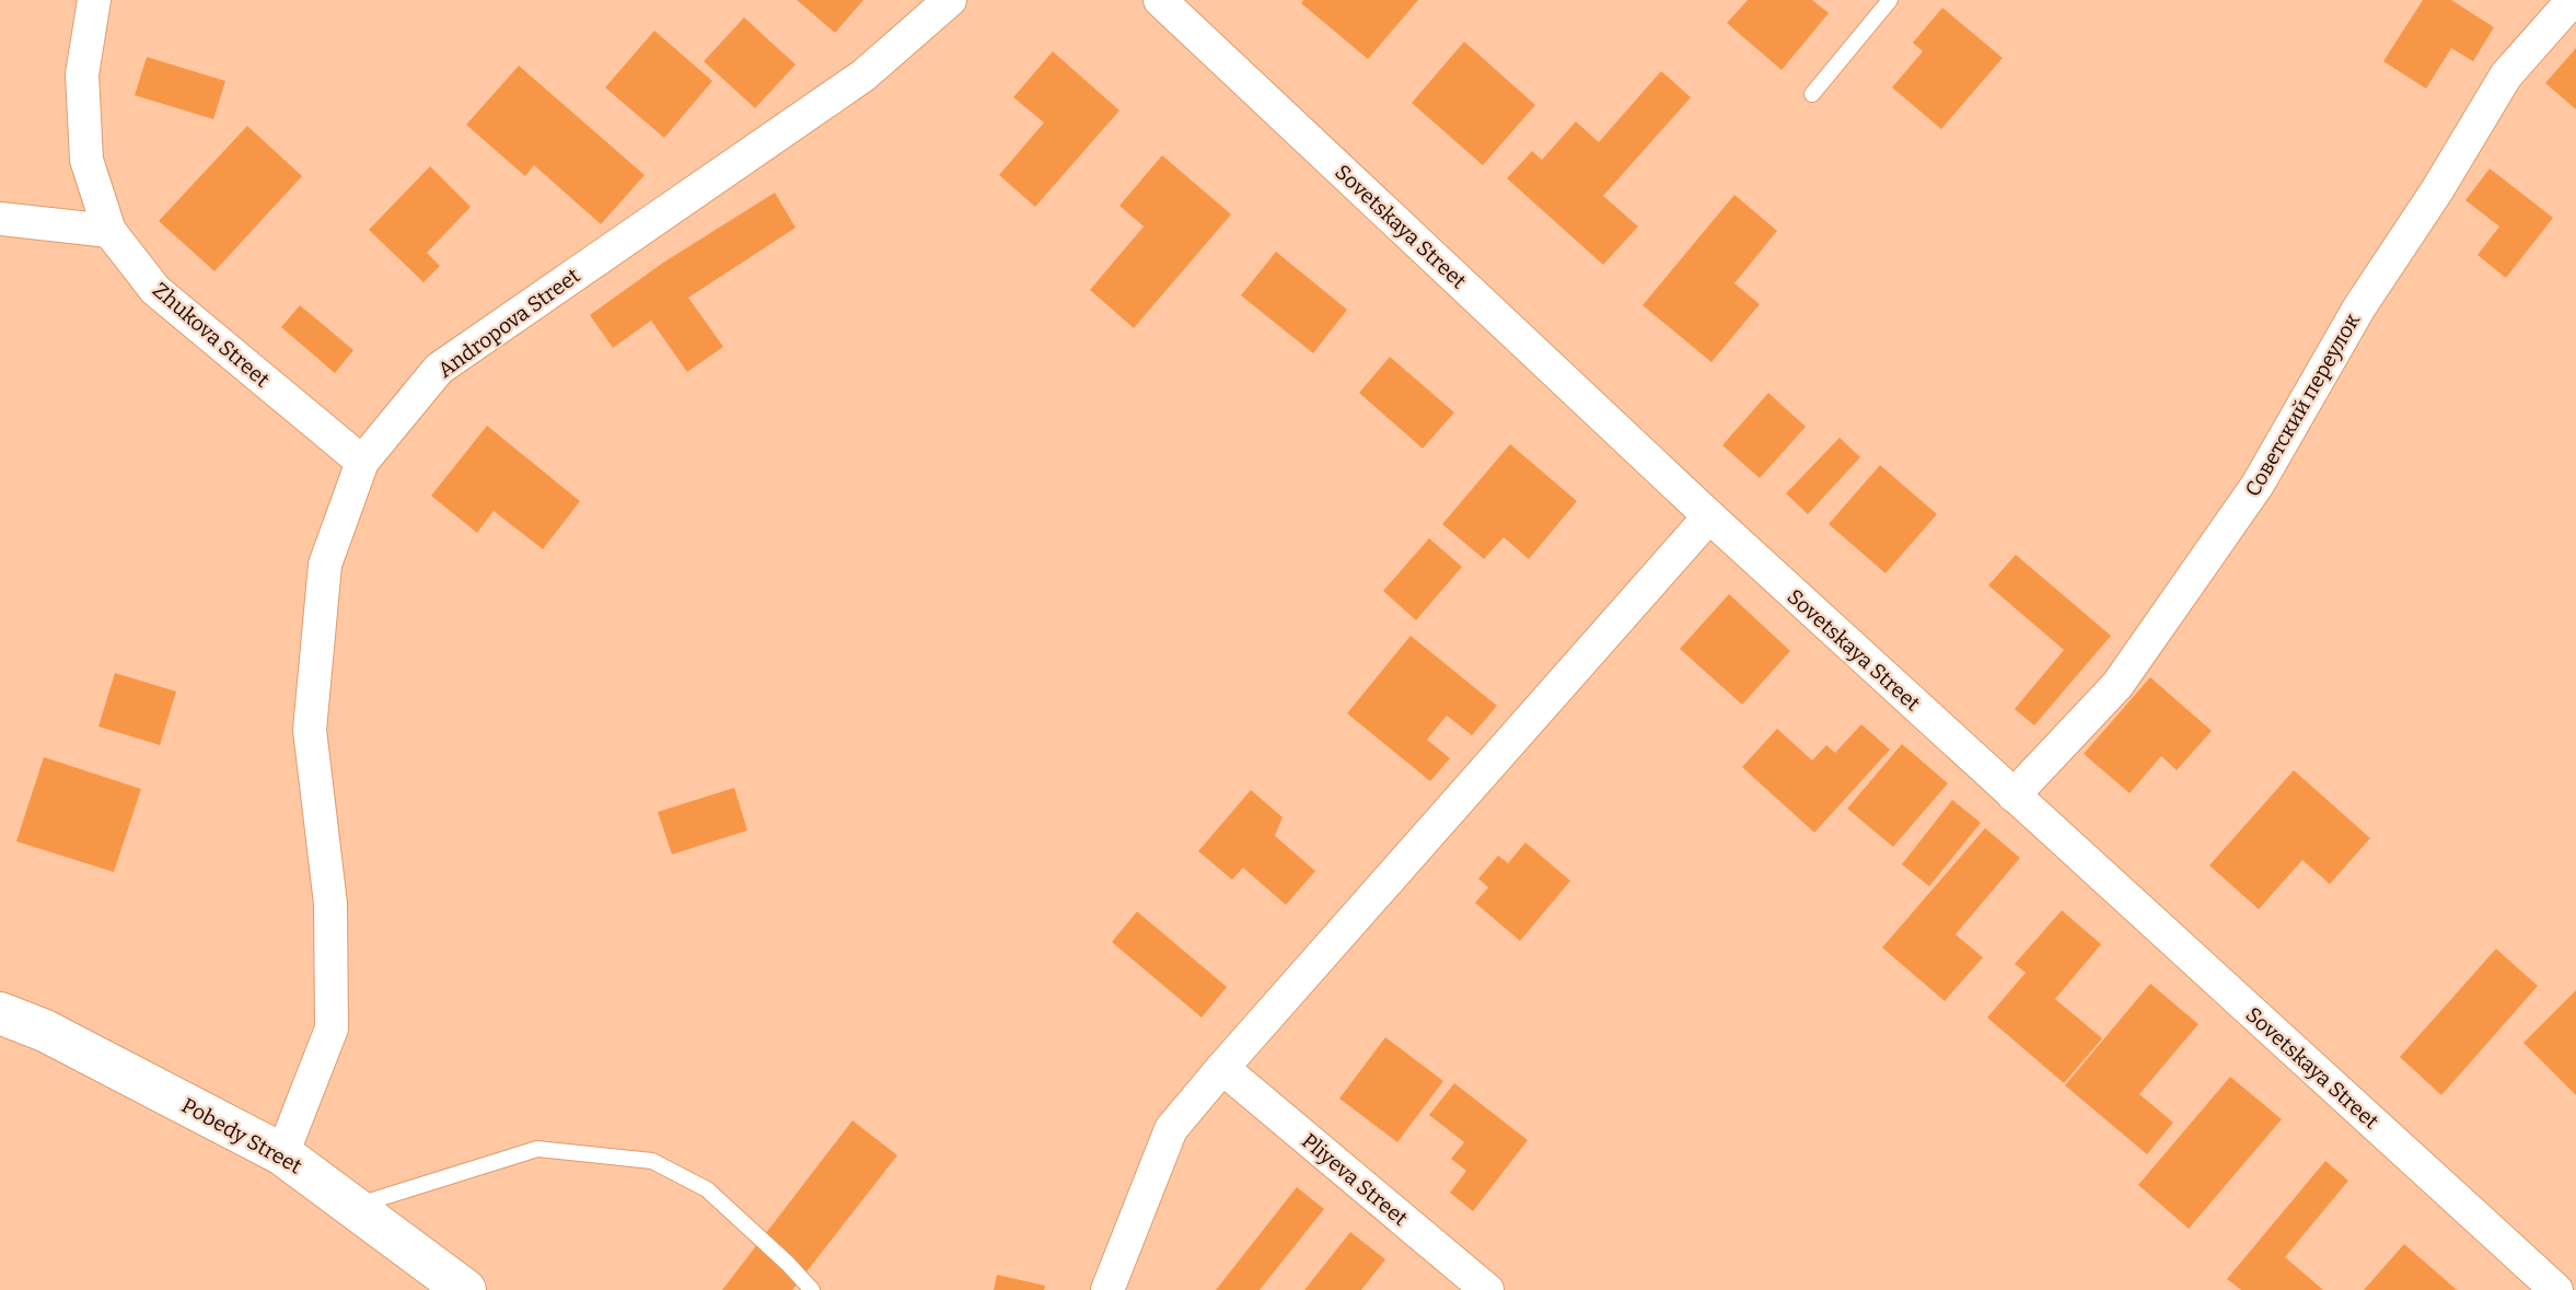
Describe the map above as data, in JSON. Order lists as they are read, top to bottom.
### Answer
{
  "streets": {
    "main road": ["Pobedy Street"],
    "street": [
      "Sovetskaya Street",
      "Andropova Street",
      "Zhukova Street",
      "Советский переулок",
      "Pliyeva Street"
    ]
  },
  "crossings": [
    ["Sovetskaya Street", "Советский переулок"],
    ["Andropova Street", "Zhukova Street"],
    ["Andropova Street", "Pobedy Street"]
  ]
}
